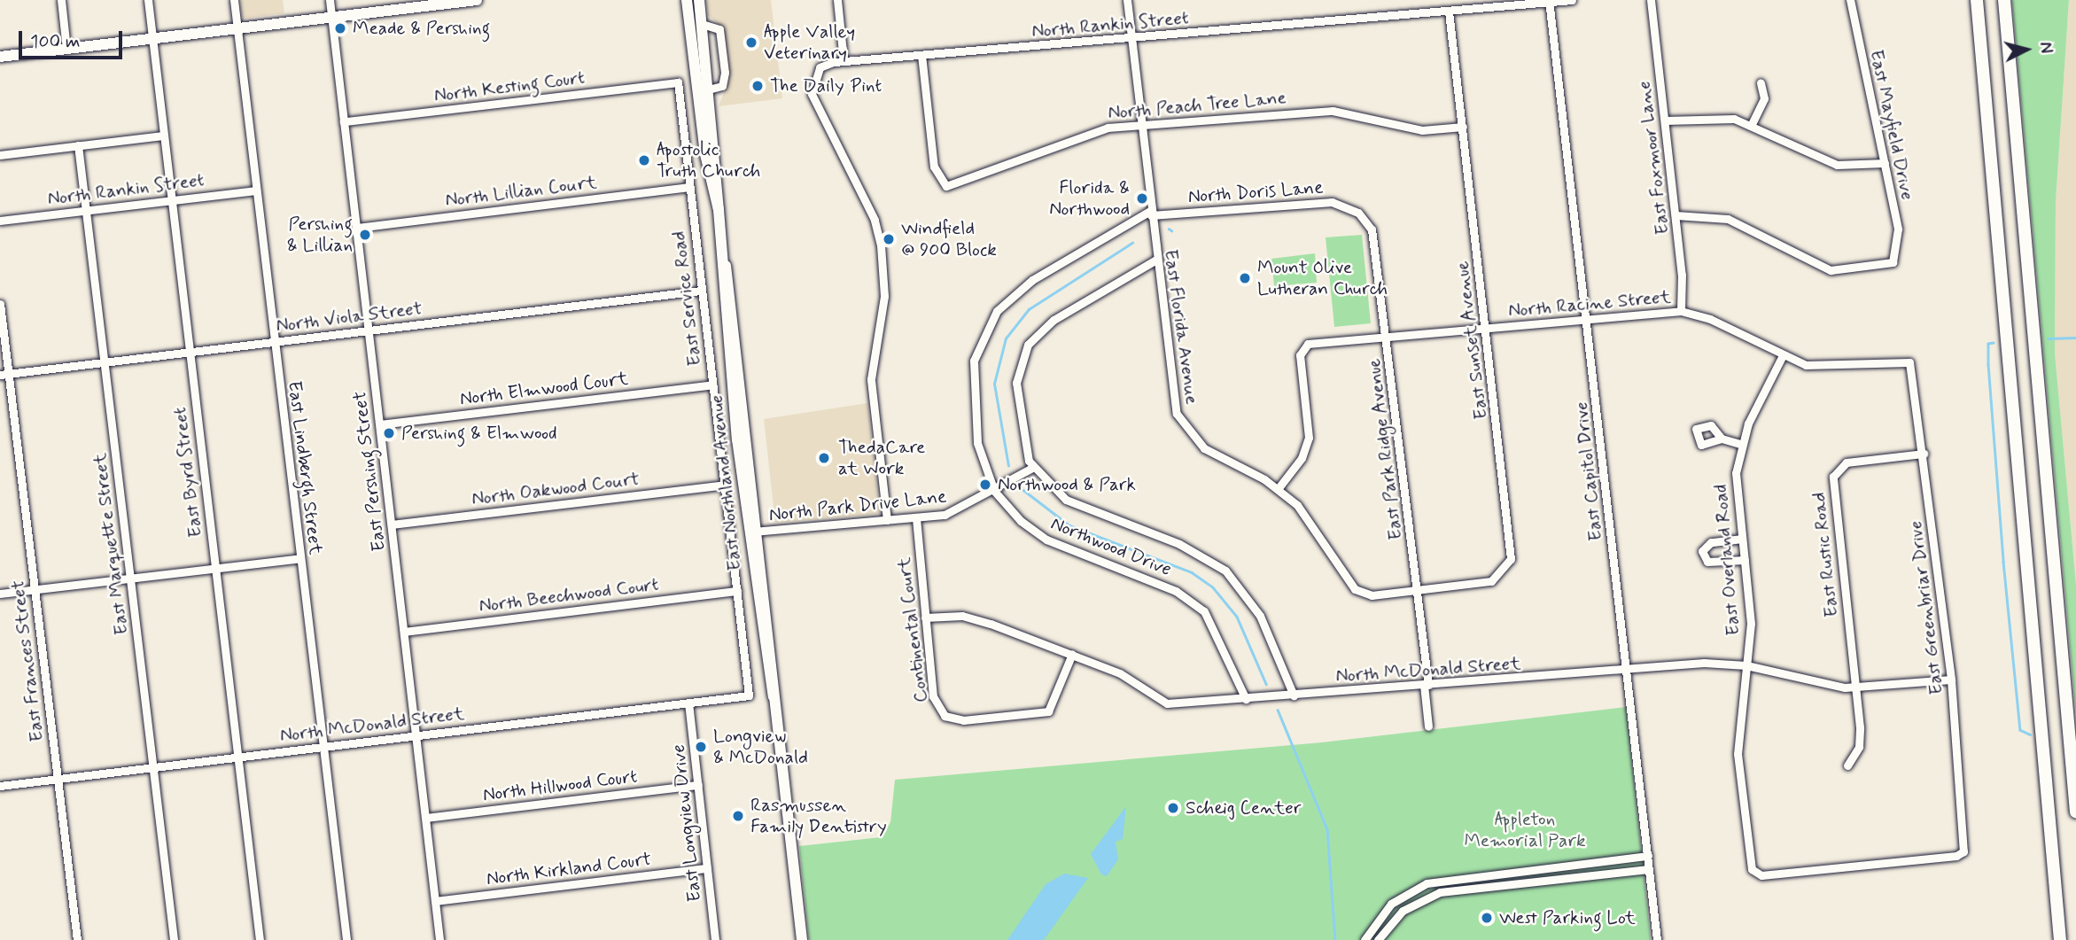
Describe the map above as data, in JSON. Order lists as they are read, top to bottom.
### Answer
{
  "streets": {
    "main road": ["East Northland Avenue"],
    "street": [
      "North Rankin Street",
      "North Kesting Court",
      "North Peach Tree Lane",
      "East Mayfield Drive",
      "East Foxmoor Lane",
      "North Lillian Court",
      "North Doris Lane",
      "East Service Road",
      "North Racine Street",
      "North Viola Street",
      "East Florida Avenue",
      "East Sunset Avenue",
      "North Elmwood Court",
      "East Park Ridge Avenue",
      "East Lindbergh Street",
      "East Pershing Street",
      "East Capitol Drive",
      "East Byrd Street",
      "North Oakwood Court",
      "North Park Drive Lane",
      "East Marquette Street",
      "Northwood Drive",
      "East Rustic Road",
      "East Overland Road",
      "North Beechwood Court",
      "East Greenbriar Drive",
      "Continental Court",
      "East Frances Street",
      "North McDonald Street",
      "North Hillwood Court",
      "East Longview Drive",
      "North Kirkland Court"
    ]
  },
  "crossings": [
    ["North Rankin Street", "North Peach Tree Lane"],
    ["North Rankin Street", "East Florida Avenue"],
    ["North Rankin Street", "East Sunset Avenue"],
    ["North Rankin Street", "East Lindbergh Street"],
    ["North Rankin Street", "East Capitol Drive"],
    ["North Rankin Street", "East Byrd Street"],
    ["North Rankin Street", "North Park Drive Lane"],
    ["North Rankin Street", "East Marquette Street"],
    ["North Kesting Court", "East Service Road"],
    ["North Kesting Court", "East Pershing Street"],
    ["North Peach Tree Lane", "East Florida Avenue"],
    ["North Peach Tree Lane", "East Sunset Avenue"],
    ["East Mayfield Drive", "East Foxmoor Lane"],
    ["East Foxmoor Lane", "North Racine Street"],
    ["North Lillian Court", "East Service Road"],
    ["North Lillian Court", "East Pershing Street"],
    ["North Doris Lane", "East Florida Avenue"],
    ["North Doris Lane", "East Park Ridge Avenue"],
    ["North Doris Lane", "Northwood Drive"],
    ["East Service Road", "North Viola Street"],
    ["East Service Road", "North Elmwood Court"],
    ["East Service Road", "North Oakwood Court"],
    ["East Service Road", "North Beechwood Court"],
    ["East Service Road", "North McDonald Street"],
    ["North Racine Street", "East Florida Avenue"],
    ["North Racine Street", "East Sunset Avenue"],
    ["North Racine Street", "East Park Ridge Avenue"],
    ["North Racine Street", "East Capitol Drive"],
    ["North Racine Street", "East Overland Road"],
    ["North Racine Street", "East Greenbriar Drive"],
    ["North Viola Street", "East Lindbergh Street"],
    ["North Viola Street", "East Pershing Street"],
    ["North Viola Street", "East Byrd Street"],
    ["North Viola Street", "East Marquette Street"],
    ["North Viola Street", "East Frances Street"],
    ["East Florida Avenue", "East Sunset Avenue"],
    ["East Florida Avenue", "East Park Ridge Avenue"],
    ["East Florida Avenue", "Northwood Drive"],
    ["East Sunset Avenue", "East Park Ridge Avenue"],
    ["North Elmwood Court", "East Pershing Street"],
    ["East Park Ridge Avenue", "North McDonald Street"],
    ["East Lindbergh Street", "North McDonald Street"],
    ["East Pershing Street", "North Oakwood Court"],
    ["East Pershing Street", "North Beechwood Court"],
    ["East Pershing Street", "North McDonald Street"],
    ["East Pershing Street", "North Hillwood Court"],
    ["East Pershing Street", "North Kirkland Court"],
    ["East Capitol Drive", "North McDonald Street"],
    ["East Byrd Street", "North McDonald Street"],
    ["East Northland Avenue", "North Park Drive Lane"],
    ["North Park Drive Lane", "Northwood Drive"],
    ["North Park Drive Lane", "Continental Court"],
    ["East Marquette Street", "North McDonald Street"],
    ["Northwood Drive", "North McDonald Street"],
    ["East Rustic Road", "East Greenbriar Drive"],
    ["East Rustic Road", "North McDonald Street"],
    ["East Overland Road", "East Greenbriar Drive"],
    ["East Overland Road", "North McDonald Street"],
    ["East Greenbriar Drive", "North McDonald Street"],
    ["Continental Court", "North McDonald Street"],
    ["East Frances Street", "North McDonald Street"],
    ["North McDonald Street", "East Longview Drive"],
    ["North Hillwood Court", "East Longview Drive"],
    ["East Longview Drive", "North Kirkland Court"]
  ],
  "parks": ["Appleton Memorial Park"],
  "places": [
    "Meade & Pershing",
    "Apple Valley Veterinary",
    "The Daily Pint",
    "Apostolic Truth Church",
    "Florida & Northwood",
    "Pershing & Lillian",
    "Windfield @ 900 Block",
    "Mount Olive Lutheran Church",
    "Pershing & Elmwood",
    "ThedaCare at Work",
    "Northwood & Park",
    "Longview & McDonald",
    "Scheig Center",
    "Rasmussen Family Dentistry",
    "West Parking Lot"
  ],
  "scale_bar": "100 m",
  "north": "right"
}
